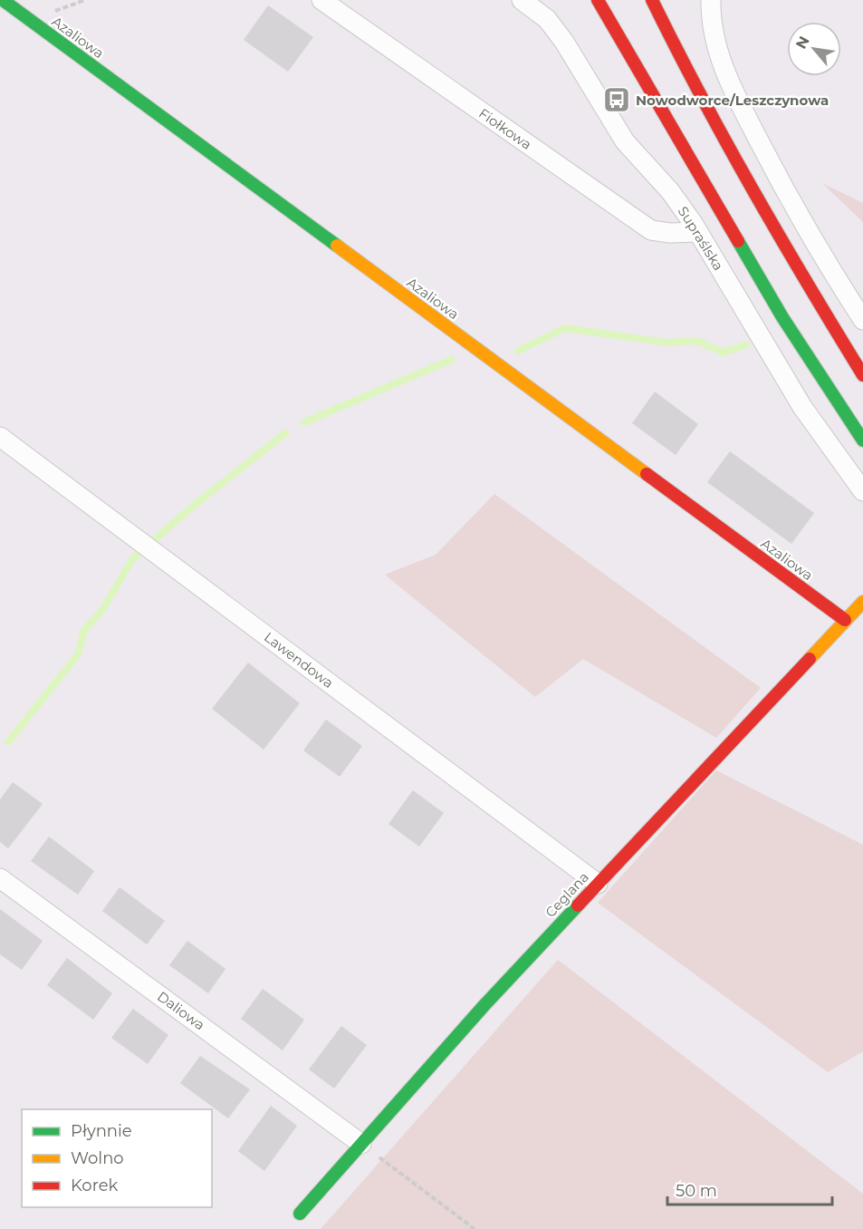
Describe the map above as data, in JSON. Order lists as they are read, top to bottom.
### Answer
{
  "streets": {
    "street": [
      "Azaliowa",
      "Fiołkowa",
      "Supraślska",
      "Lawendowa",
      "Ceglana",
      "Daliowa"
    ]
  },
  "crossings": [
    ["Azaliowa", "Ceglana"],
    ["Fiołkowa", "Supraślska"],
    ["Lawendowa", "Ceglana"],
    ["Ceglana", "Daliowa"]
  ],
  "places": {
    "bus stop": ["Nowodworce/Leszczynowa"]
  },
  "legend": ["Płynnie", "Wolno", "Korek"],
  "scale_bar": "50 m",
  "north": "top left"
}
